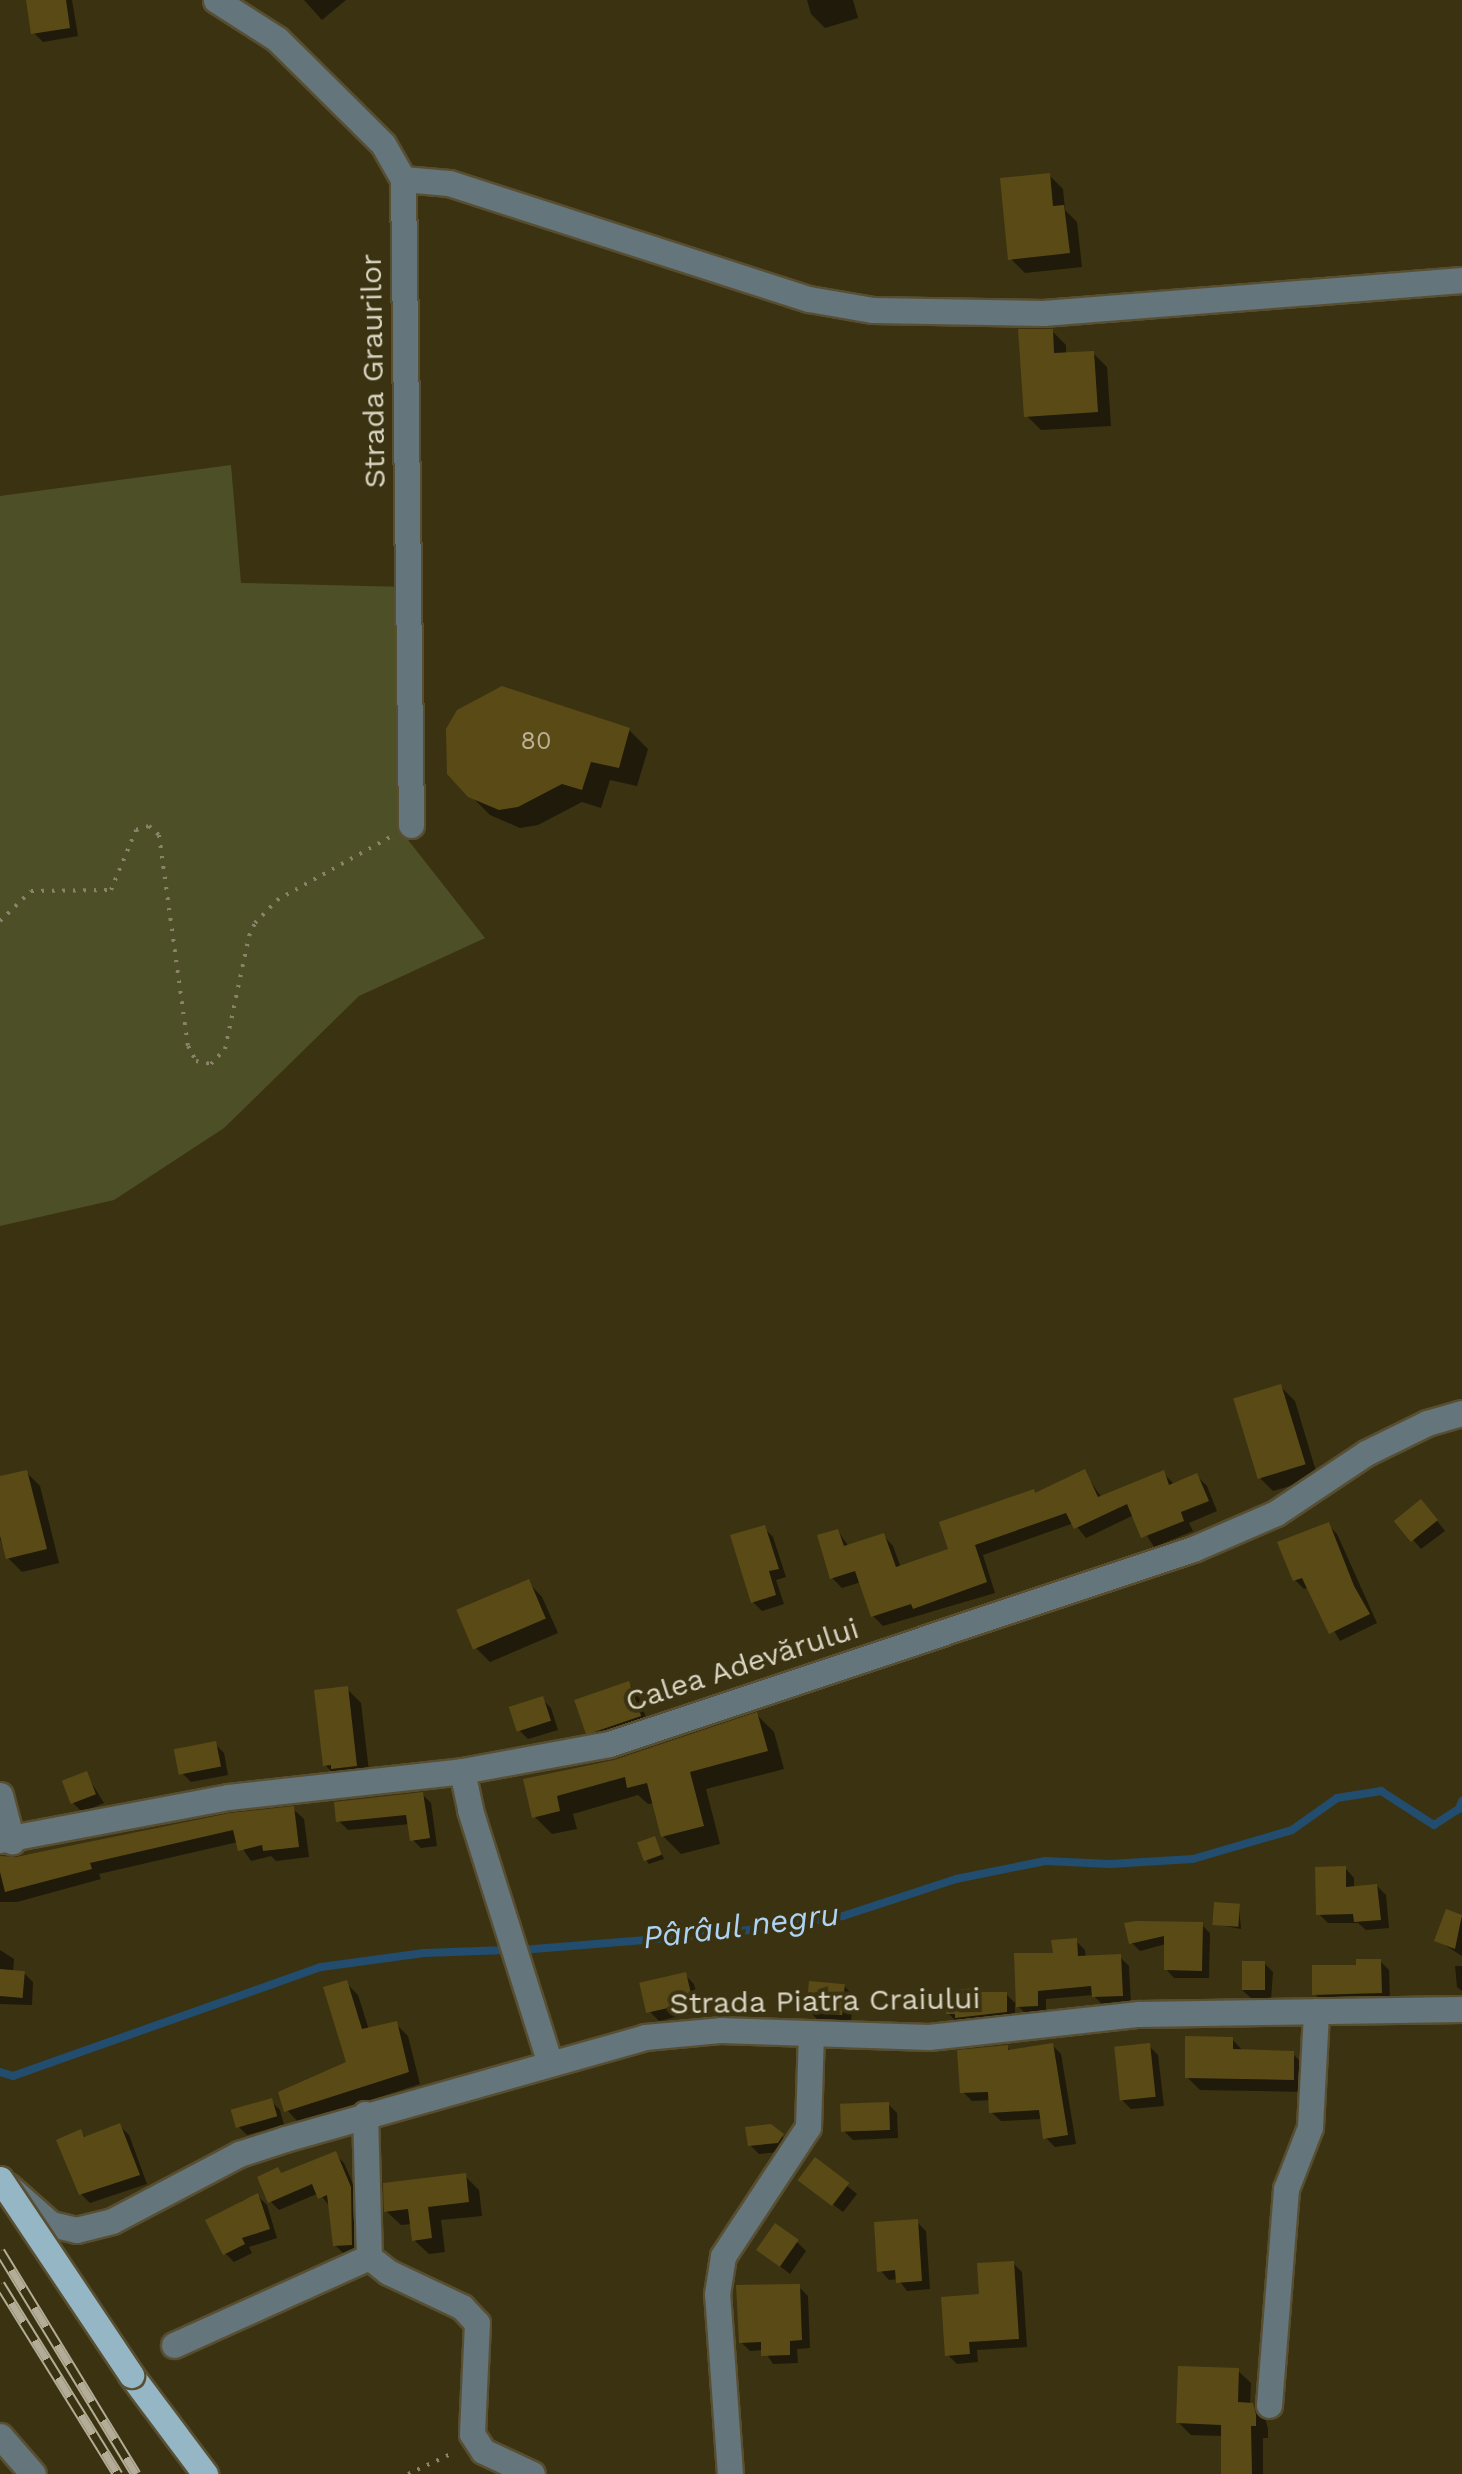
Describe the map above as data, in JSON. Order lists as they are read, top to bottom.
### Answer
{
  "streets": {
    "street": ["Strada Graurilor", "Calea Adevărului", "Strada Piatra Craiului"]
  },
  "water": ["Pârâul negru"],
  "house_numbers": ["80"]
}
